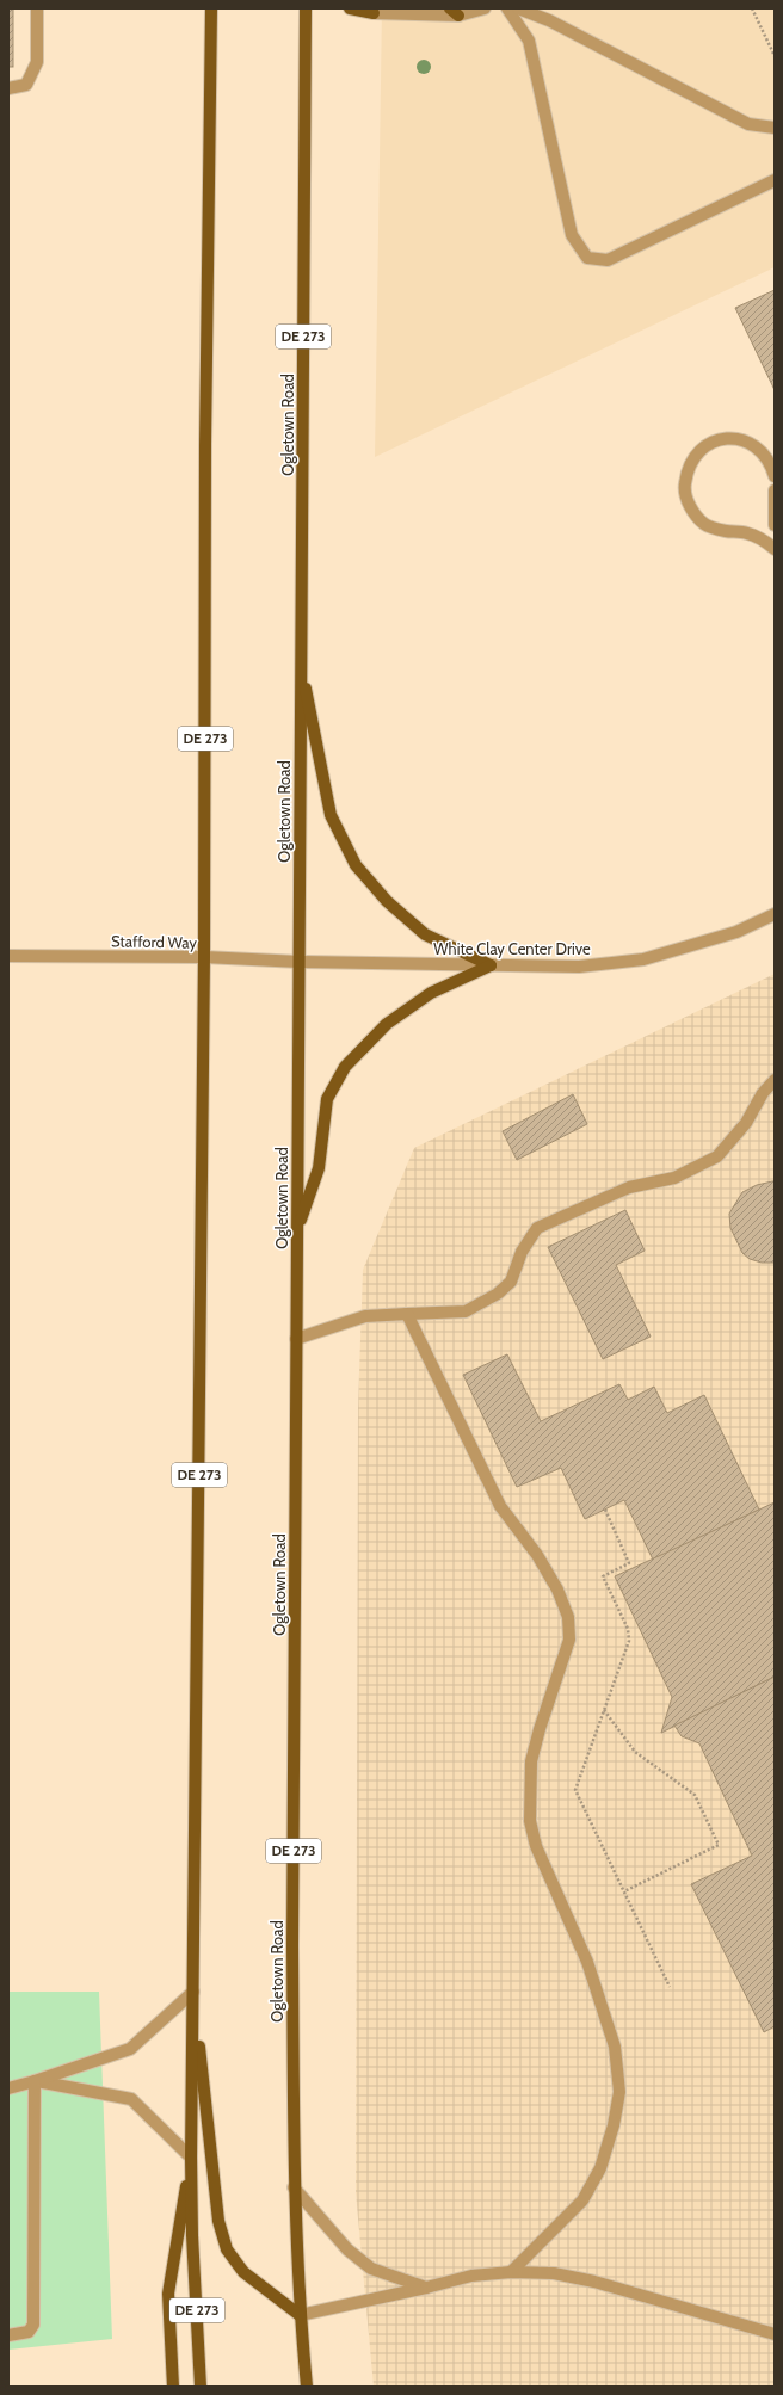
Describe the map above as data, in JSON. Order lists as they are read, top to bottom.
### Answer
{
  "streets": {
    "main road": ["DE 273", "Ogletown Road"],
    "street": ["Stafford Way", "White Clay Center Drive"]
  },
  "crossings": [
    ["DE 273", "Stafford Way"],
    ["Ogletown Road", "Stafford Way"],
    ["Ogletown Road", "White Clay Center Drive"],
    ["Stafford Way", "White Clay Center Drive"]
  ]
}
